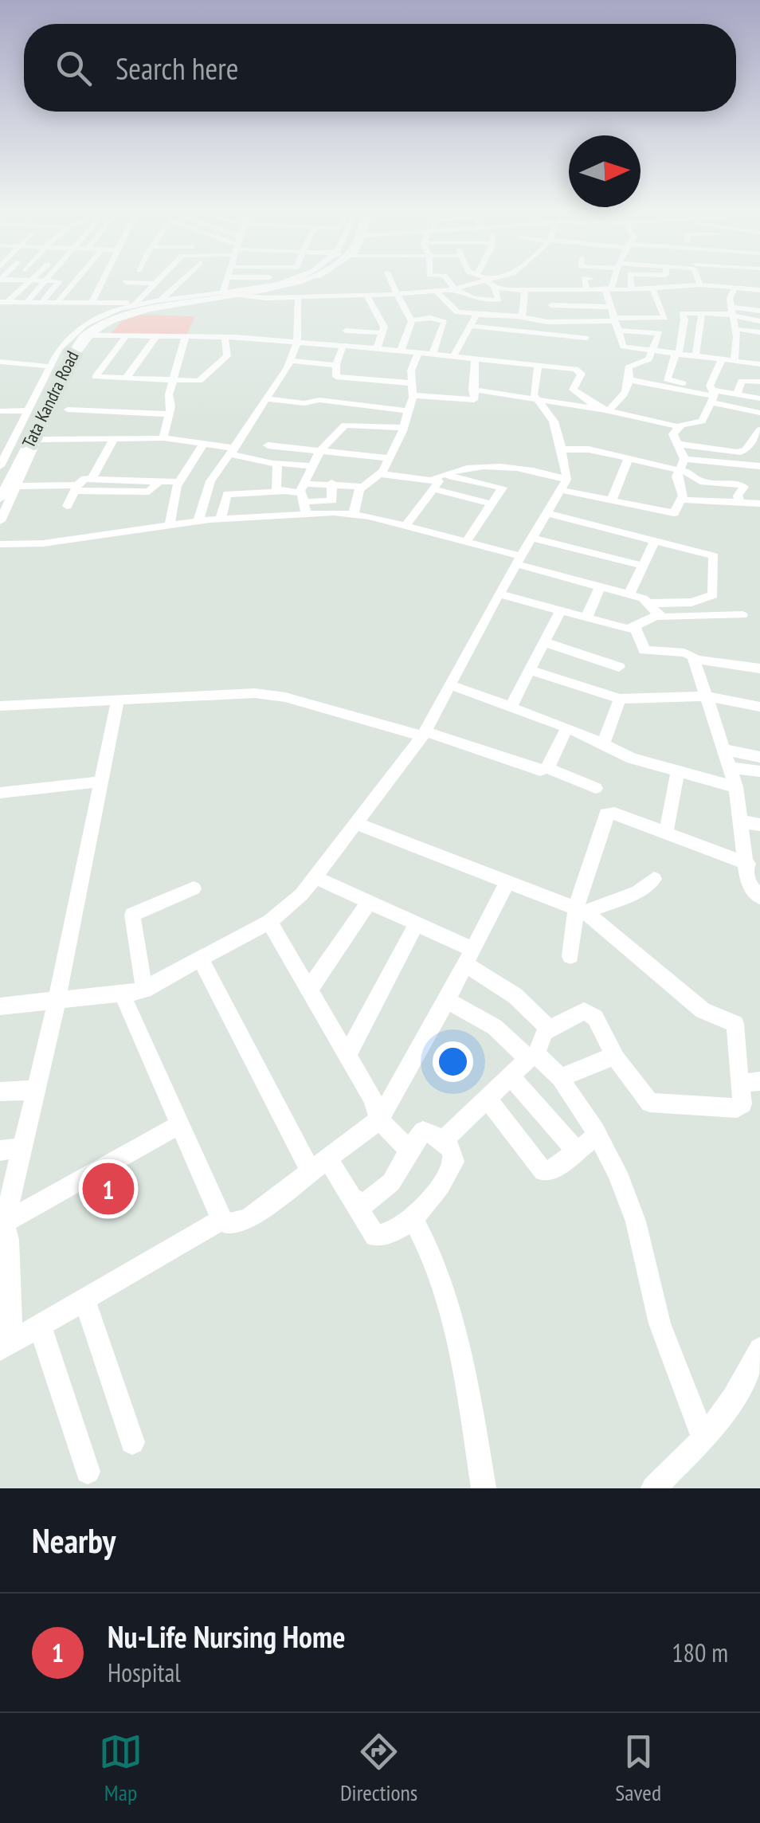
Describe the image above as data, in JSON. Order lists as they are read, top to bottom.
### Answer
{
  "streets": {
    "main road": ["Tata Kandra Road"]
  },
  "north": "right",
  "page": {
    "search": "Search here",
    "pins": "1",
    "heading": "Nearby",
    "list": [
      {
        "mark": "1",
        "name": "Nu-Life Nursing Home",
        "note": "Hospital",
        "value": "180 m"
      }
    ],
    "nav": ["Map", "Directions", "Saved"]
  }
}
